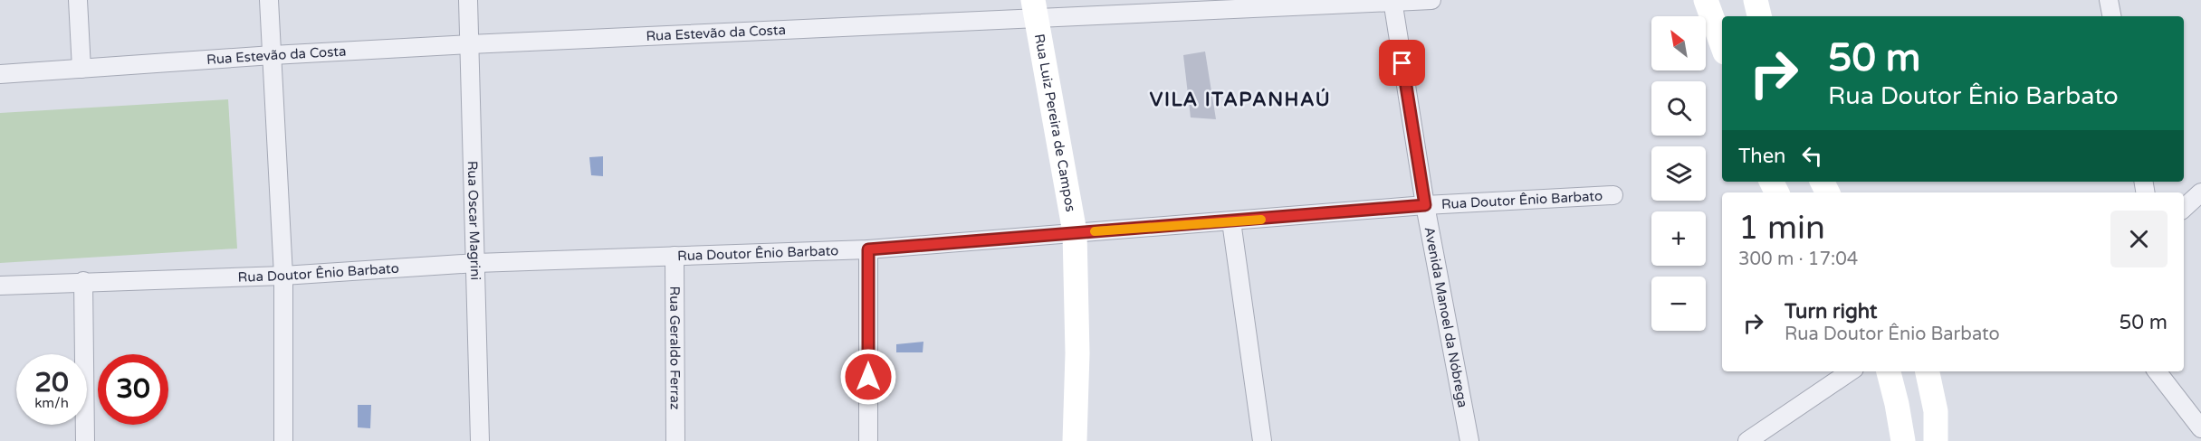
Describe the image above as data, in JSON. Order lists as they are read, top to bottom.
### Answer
{
  "streets": {
    "street": [
      "Rua Estevão da Costa",
      "Rua Luiz Pereira de Campos",
      "Rua Doutor Ênio Barbato",
      "Rua Oscar Magrini",
      "Avenida Manoel da Nóbrega",
      "Rua Geraldo Ferraz"
    ]
  },
  "crossings": [
    ["Rua Estevão da Costa", "Rua Luiz Pereira de Campos"],
    ["Rua Estevão da Costa", "Rua Oscar Magrini"],
    ["Rua Estevão da Costa", "Avenida Manoel da Nóbrega"],
    ["Rua Luiz Pereira de Campos", "Rua Doutor Ênio Barbato"],
    ["Rua Doutor Ênio Barbato", "Rua Oscar Magrini"],
    ["Rua Doutor Ênio Barbato", "Avenida Manoel da Nóbrega"],
    ["Rua Doutor Ênio Barbato", "Rua Geraldo Ferraz"]
  ],
  "districts": ["VILA ITAPANHAÚ"],
  "north": "top left",
  "page": {
    "map_buttons": ["+", "−"],
    "turn": ["50 m", "Rua Doutor Ênio Barbato"],
    "then": "Then",
    "heading": ["1 min", "300 m · 17:04"],
    "list": [
      {
        "name": "Turn right",
        "note": "Rua Doutor Ênio Barbato",
        "value": "50 m"
      }
    ],
    "speed": "20 km/h",
    "limit": "30"
  }
}
